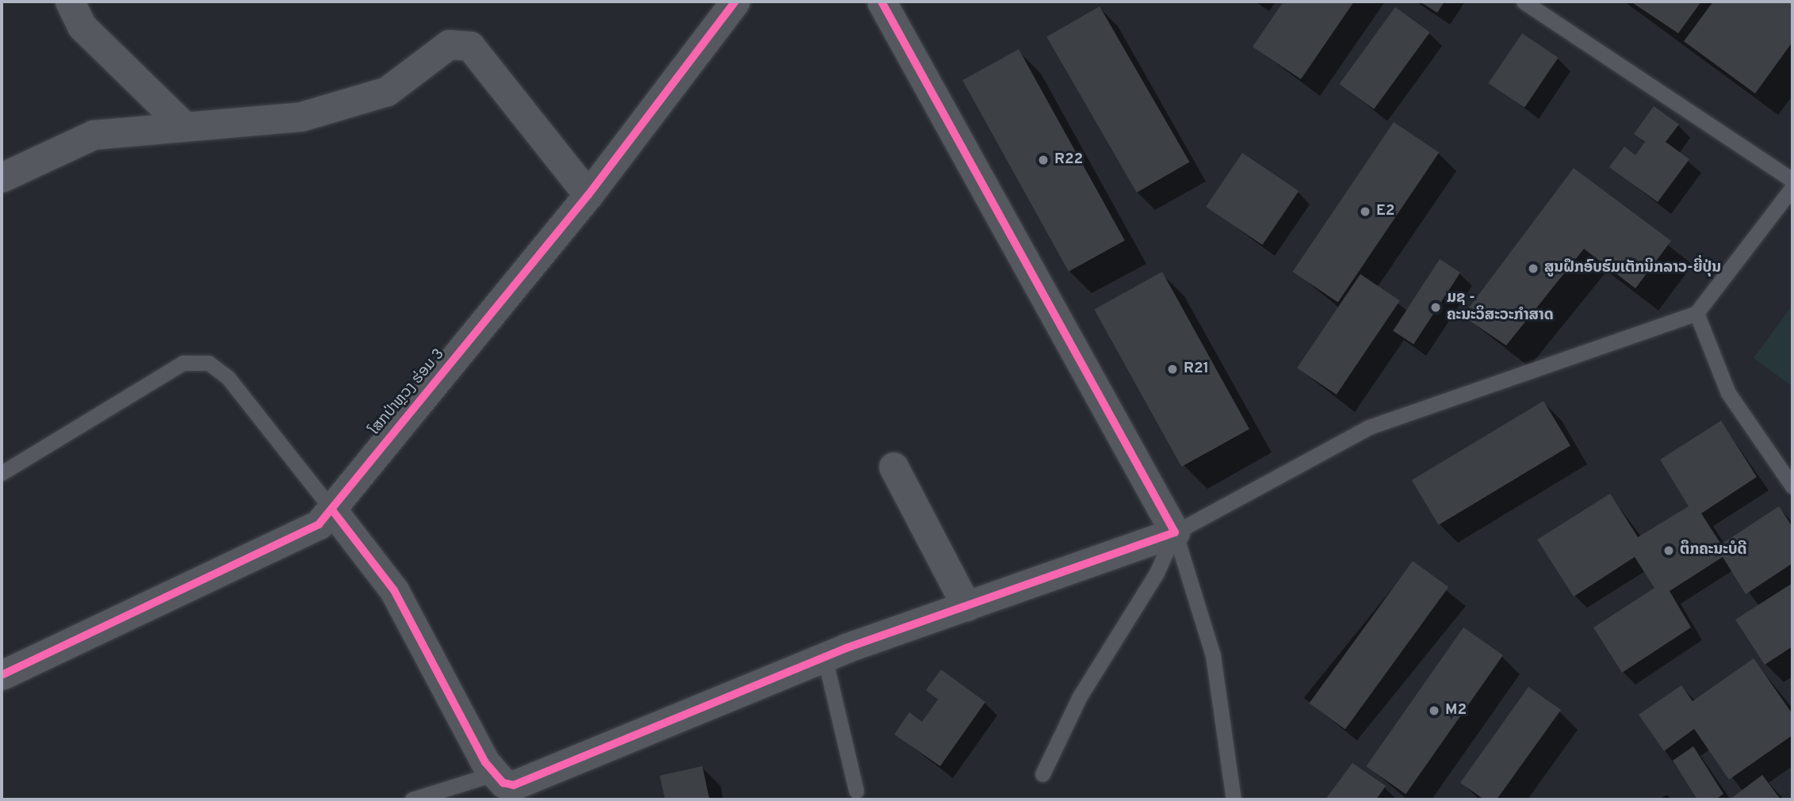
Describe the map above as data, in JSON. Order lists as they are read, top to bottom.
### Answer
{
  "streets": {
    "street": ["ໂສກປ່າຫຼວງ ຮ່ອມ 3"]
  },
  "places": [
    "R22",
    "E2",
    "ສູນຝຶກອົບຮົມເຕັກນິກລາວ-ຍີ່ປຸ່ນ",
    "ມຊ - ຄະນະວິສະວະກຳສາດ",
    "R21",
    "ຕຶກຄະນະບໍດີ",
    "M2"
  ]
}
